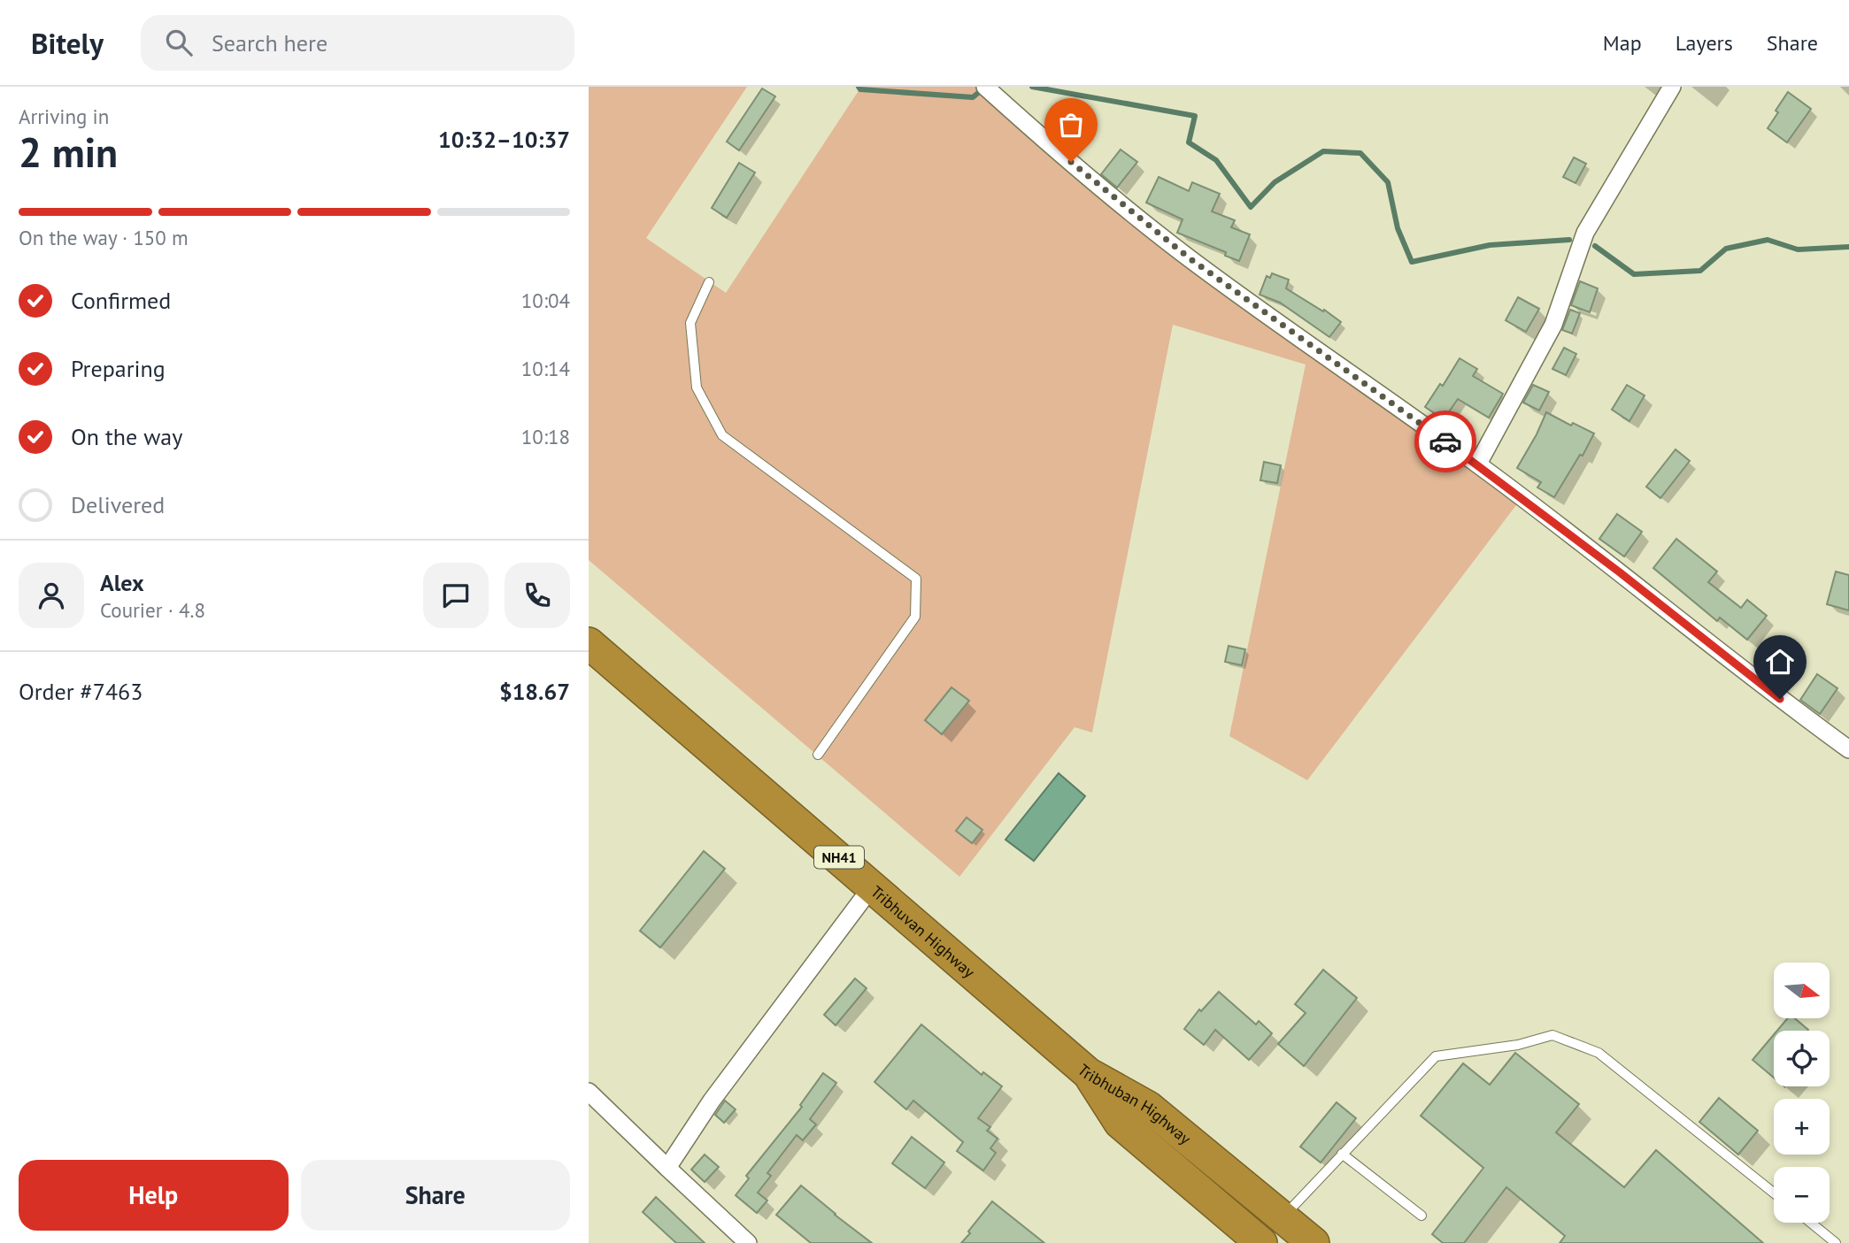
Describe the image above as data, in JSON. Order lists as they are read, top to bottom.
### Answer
{
  "streets": {
    "highway": ["NH41", "Tribhuvan Highway", "Tribhuban Highway"]
  },
  "crossings": [
    ["Tribhuvan Highway", "Tribhuban Highway"]
  ],
  "north": "right",
  "page": {
    "header": "Bitely",
    "search": "Search here",
    "nav": ["Map", "Layers", "Share"],
    "heading": ["2 min", "Arriving in", "10:32–10:37"],
    "panel": [
      "Alex",
      "Courier · 4.8",
      "Order #7463",
      "$18.67"
    ],
    "bar": "On the way · 150 m",
    "list": [
      ["Confirmed", "10:04"],
      ["Preparing", "10:14"],
      ["On the way", "10:18"],
      "Delivered"
    ],
    "map_buttons": ["+", "−"],
    "buttons": ["Help", "Share"]
  }
}
